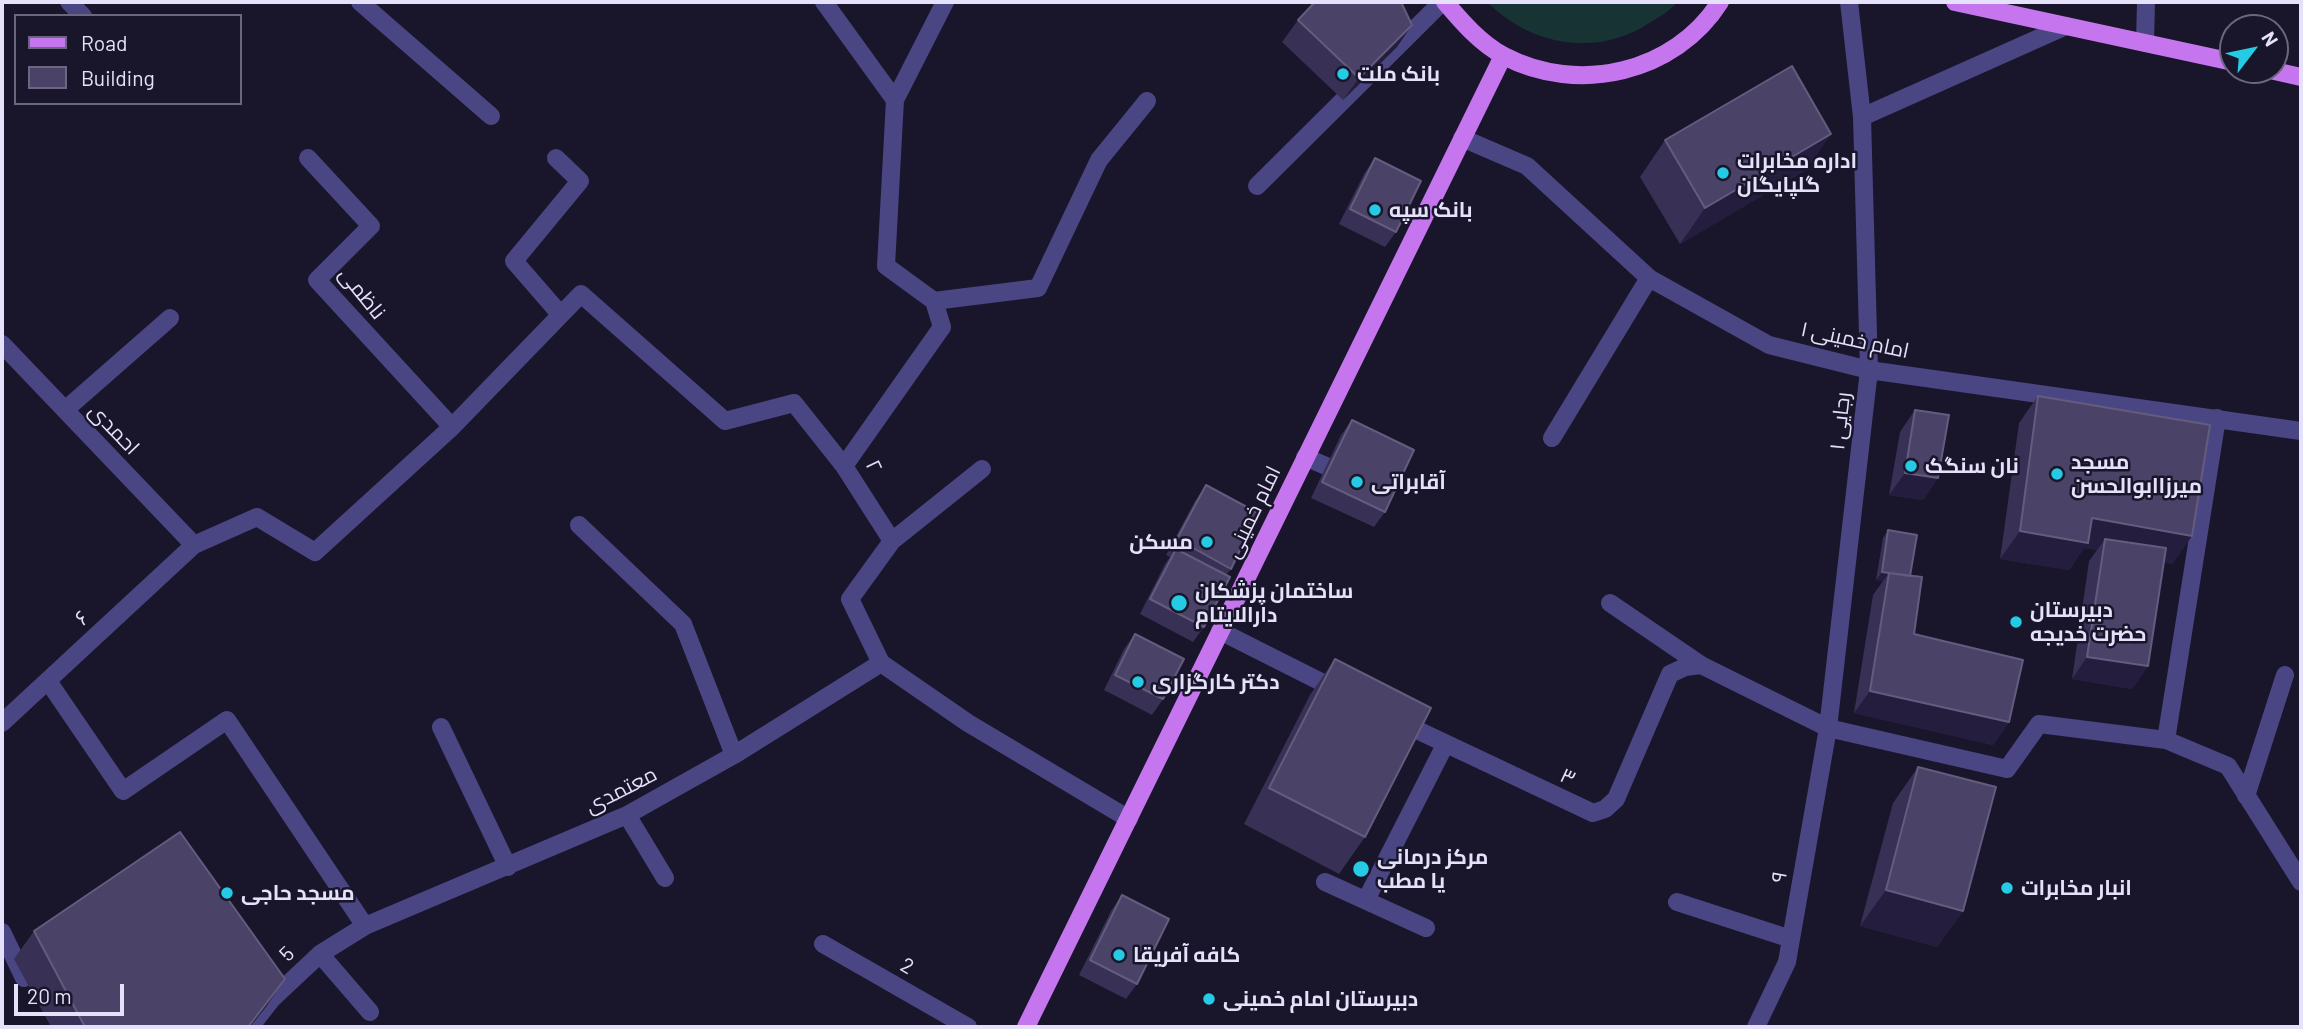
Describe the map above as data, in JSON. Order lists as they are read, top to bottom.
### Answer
{
  "streets": {
    "main road": ["امام خمینی"],
    "street": [
      "ناظمی",
      "امام خمینی ۱",
      "رجایی ۱",
      "احمدی",
      "۲",
      "۶",
      "۳",
      "معتمدی",
      "۹",
      "5",
      "2"
    ]
  },
  "crossings": [
    ["ناظمی", "۶"],
    ["امام خمینی ۱", "رجایی ۱"],
    ["امام خمینی ۱", "امام خمینی"],
    ["رجایی ۱", "۹"],
    ["احمدی", "۶"],
    ["معتمدی", "5"]
  ],
  "places": [
    "بانک ملت",
    "اداره مخابرات گلپایگان",
    "بانک سپه",
    "نان سنگک",
    "مسجد میرزاابوالحسن",
    "آقابراتی",
    "مسکن",
    "ساختمان پزشکان دارالایتام",
    "دبیرستان حضرت خدیجه",
    "دکتر کارگزاری",
    "مرکز درمانی یا مطب",
    "انبار مخابرات",
    "مسجد حاجی",
    "کافه آفریقا",
    "دبیرستان امام خمینی"
  ],
  "legend": ["Road", "Building"],
  "scale_bar": "20 m",
  "north": "top right"
}
